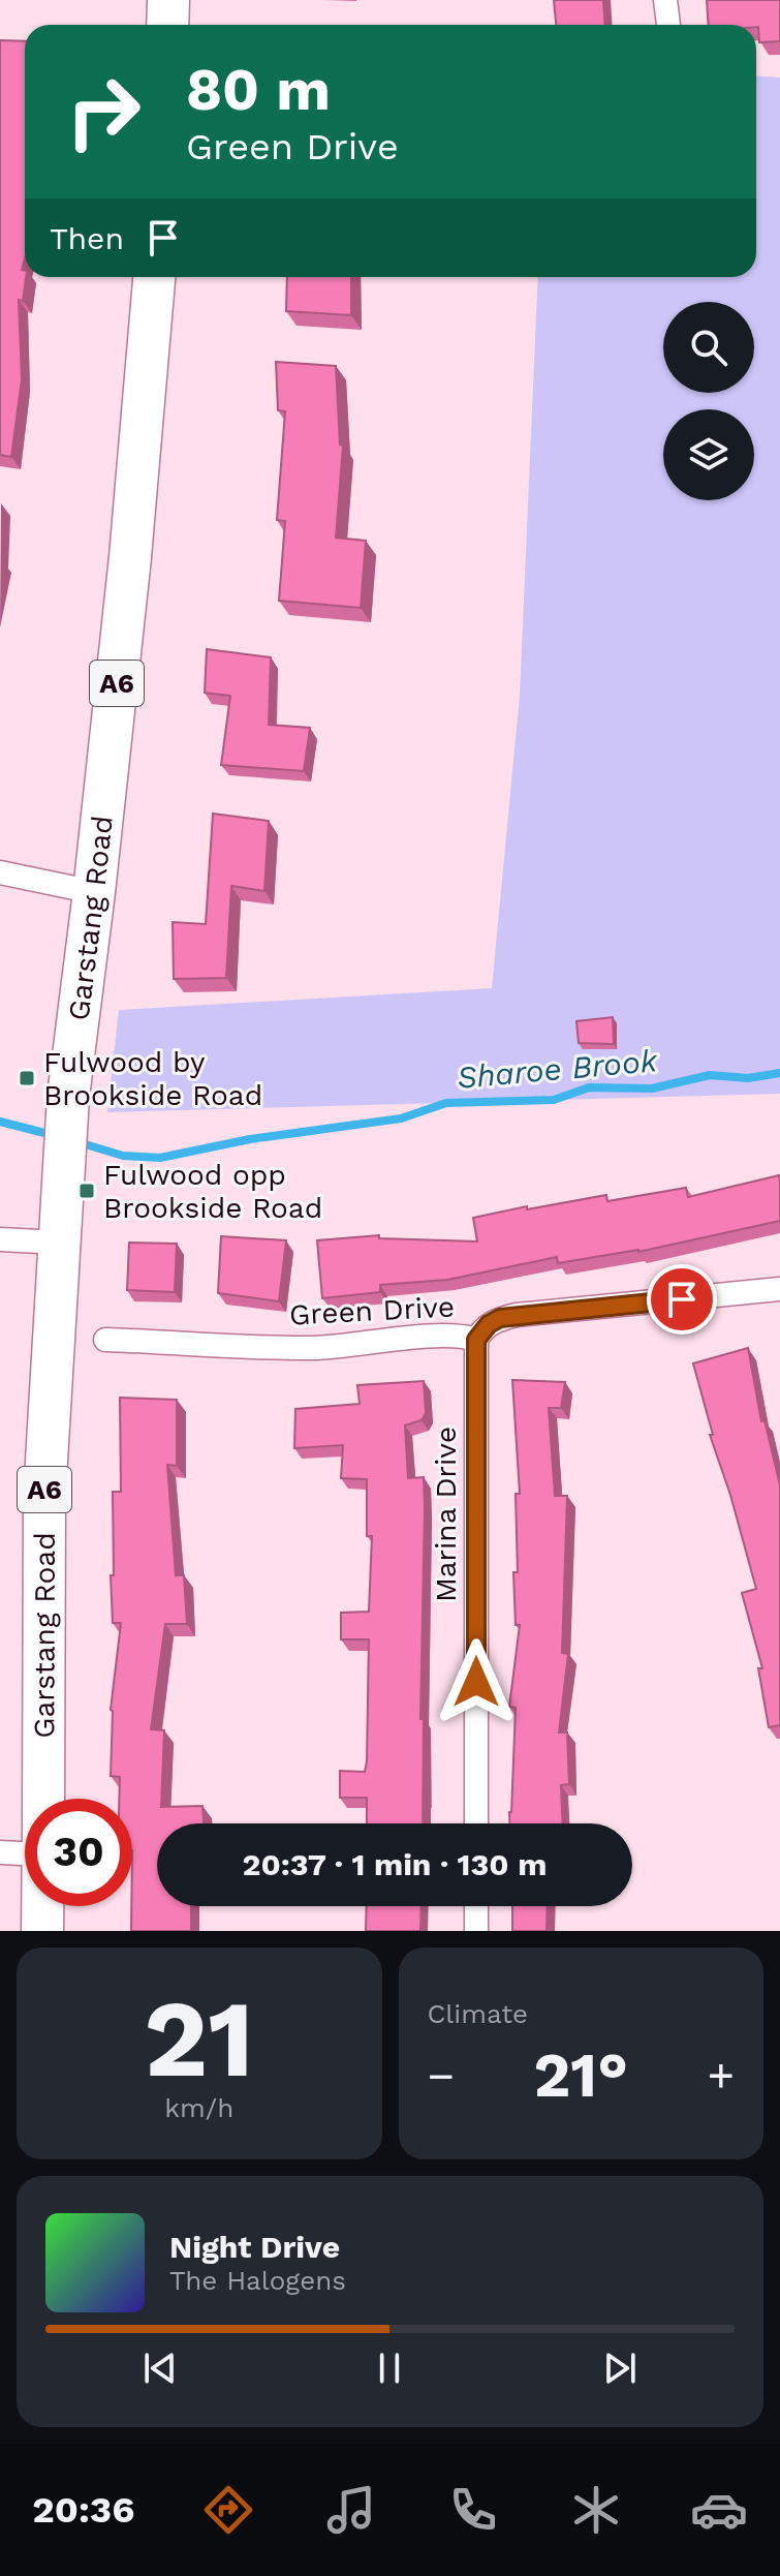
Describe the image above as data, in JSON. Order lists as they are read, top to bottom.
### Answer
{
  "streets": {
    "highway": ["A6", "Garstang Road"],
    "street": ["Green Drive", "Marina Drive"]
  },
  "crossings": [
    ["Green Drive", "Marina Drive"]
  ],
  "water": ["Sharoe Brook"],
  "places": {
    "transit": ["Fulwood by Brookside Road", "Fulwood opp Brookside Road"]
  },
  "page": {
    "turn": ["80 m", "Green Drive"],
    "then": "Then",
    "limit": "30",
    "trip": "20:37 · 1 min · 130 m",
    "tile": [
      ["21", "km/h"],
      "Climate"
    ],
    "heat": ["−", "21°", "+"],
    "song": ["Night Drive", "The Halogens"],
    "tabs": "20:36"
  }
}
